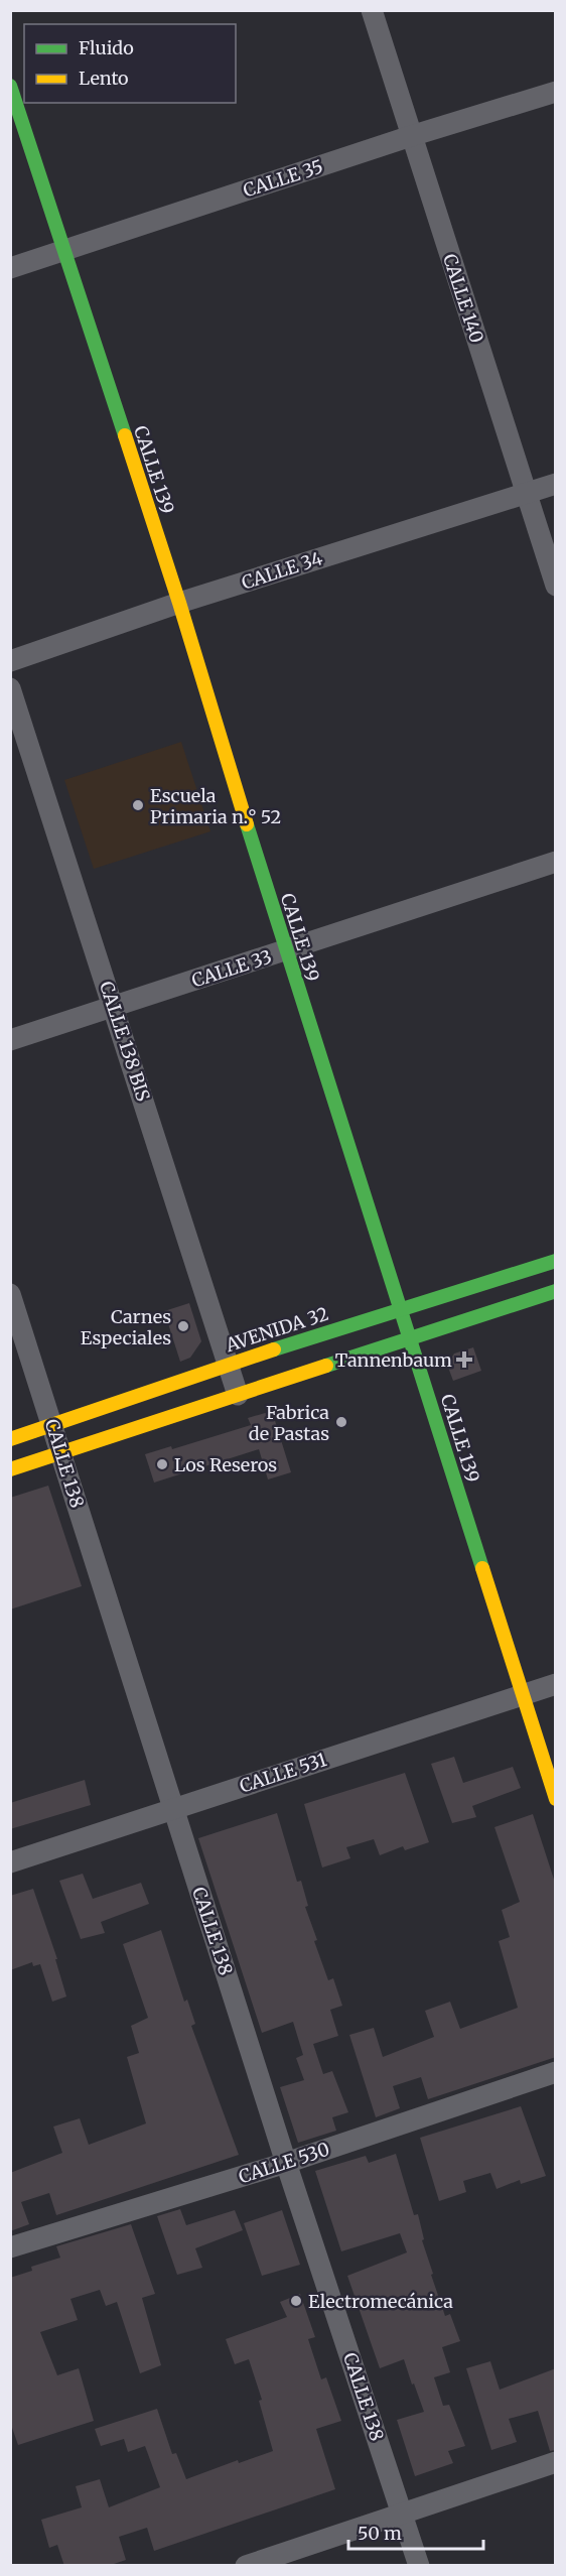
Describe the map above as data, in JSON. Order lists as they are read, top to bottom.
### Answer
{
  "streets": {
    "street": [
      "CALLE 35",
      "CALLE 140",
      "CALLE 139",
      "CALLE 34",
      "CALLE 33",
      "CALLE 138 BIS",
      "AVENIDA 32",
      "CALLE 138",
      "CALLE 531",
      "CALLE 530"
    ]
  },
  "crossings": [
    ["CALLE 35", "CALLE 140"],
    ["CALLE 35", "CALLE 139"],
    ["CALLE 140", "CALLE 34"],
    ["CALLE 139", "CALLE 34"],
    ["CALLE 139", "CALLE 33"],
    ["CALLE 139", "AVENIDA 32"],
    ["CALLE 139", "CALLE 531"],
    ["CALLE 33", "CALLE 138 BIS"],
    ["CALLE 138 BIS", "AVENIDA 32"],
    ["AVENIDA 32", "CALLE 138"],
    ["CALLE 138", "CALLE 531"],
    ["CALLE 138", "CALLE 530"]
  ],
  "places": {
    "other": [
      "Escuela Primaria n.° 52",
      "Carnes Especiales",
      "Fabrica de Pastas",
      "Los Reseros",
      "Electromecánica"
    ],
    "health": ["Tannenbaum"]
  },
  "legend": ["Fluido", "Lento"],
  "scale_bar": "50 m"
}
